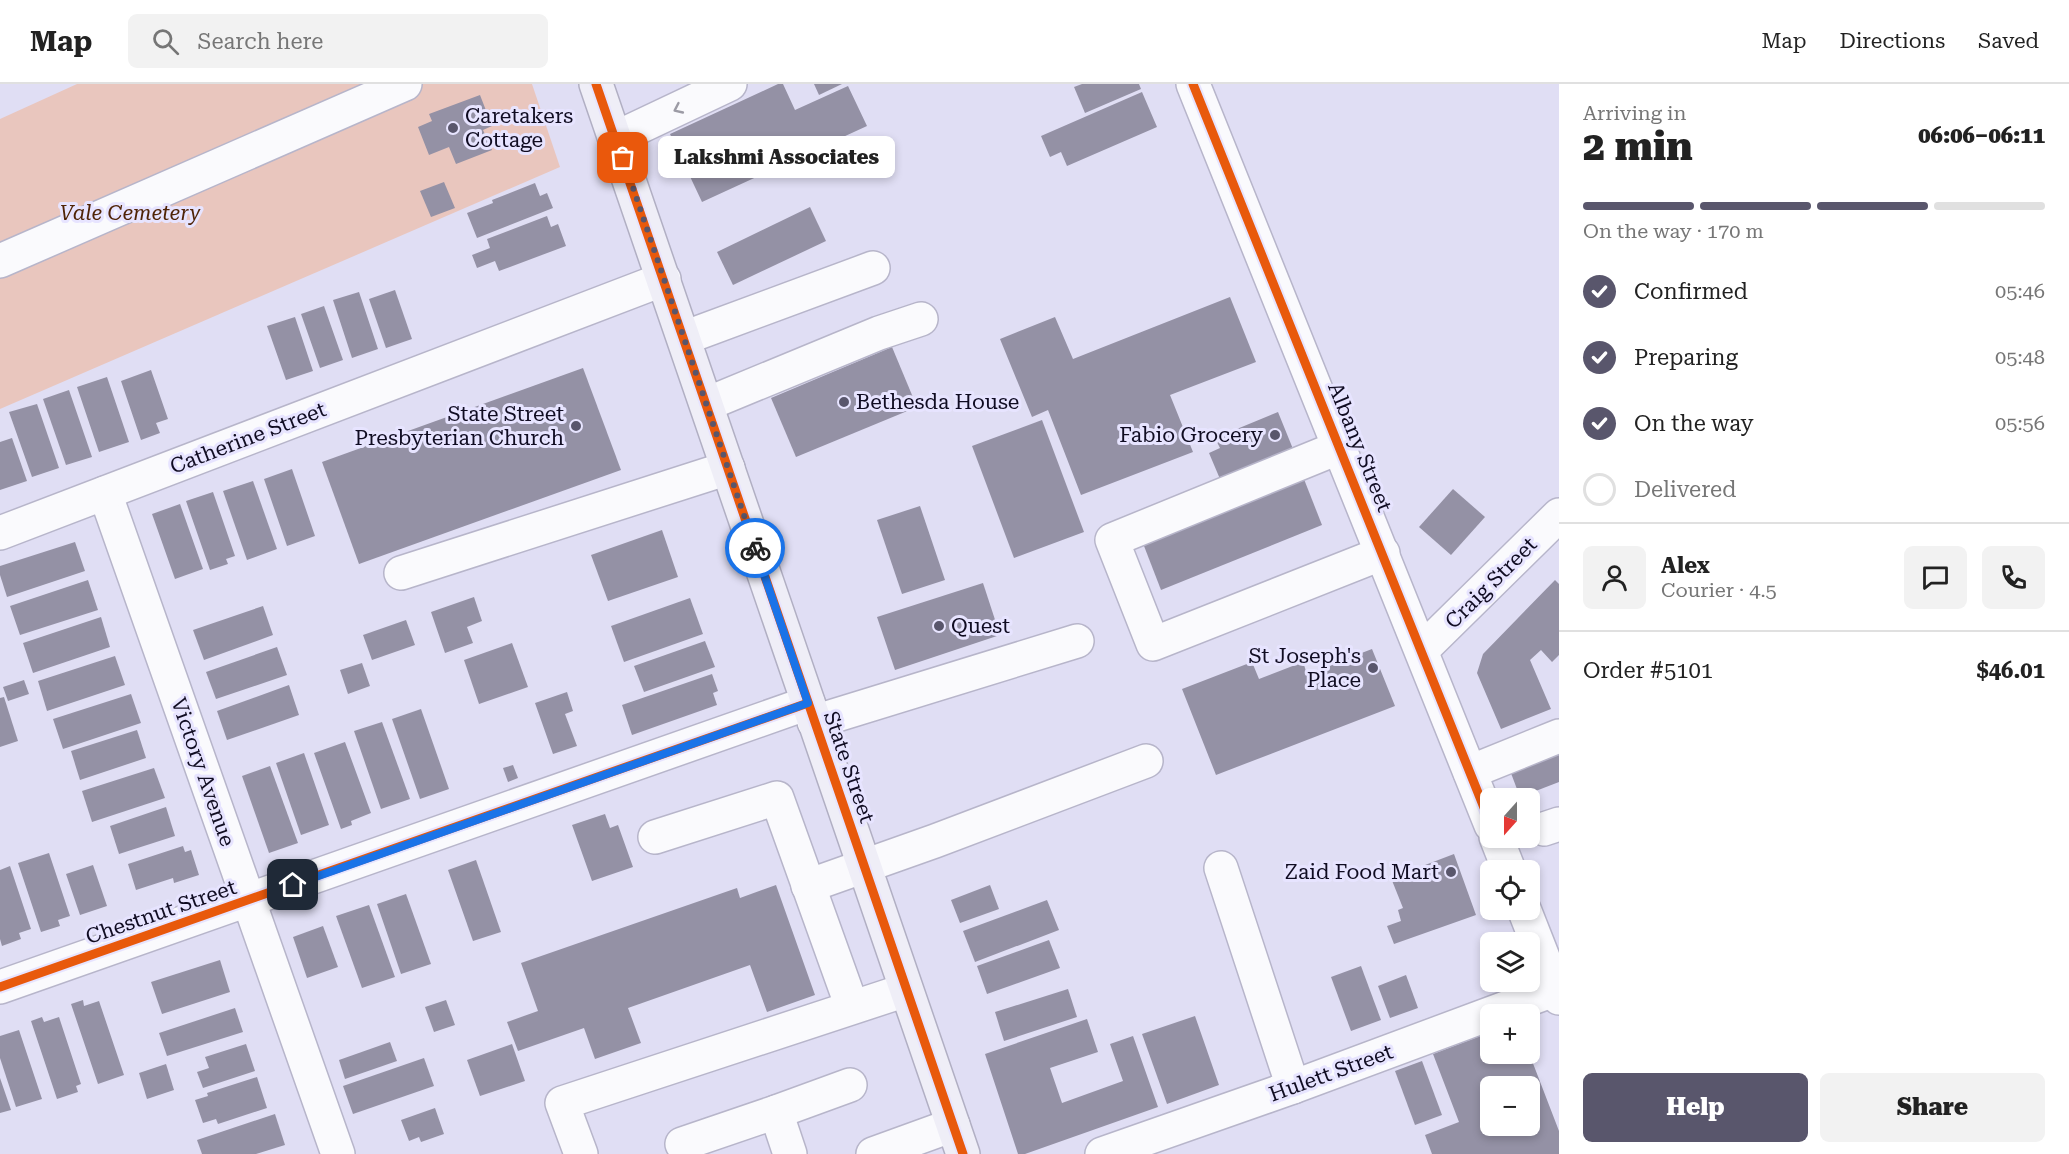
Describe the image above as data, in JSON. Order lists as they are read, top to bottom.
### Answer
{
  "streets": {
    "main road": ["State Street"],
    "street": [
      "Catherine Street",
      "Albany Street",
      "Craig Street",
      "Victory Avenue",
      "Chestnut Street",
      "Hulett Street"
    ]
  },
  "crossings": [
    ["Catherine Street", "State Street"],
    ["Catherine Street", "Victory Avenue"],
    ["Albany Street", "Craig Street"],
    ["State Street", "Chestnut Street"],
    ["Victory Avenue", "Chestnut Street"]
  ],
  "parks": ["Vale Cemetery"],
  "places": [
    "Caretakers Cottage",
    "Lakshmi Associates",
    "Bethesda House",
    "State Street Presbyterian Church",
    "Fabio Grocery",
    "Quest",
    "St Joseph's Place",
    "Zaid Food Mart"
  ],
  "north": "bottom",
  "page": {
    "header": "Map",
    "search": "Search here",
    "nav": ["Map", "Directions", "Saved"],
    "heading": ["2 min", "Arriving in", "06:06–06:11"],
    "panel": [
      "Alex",
      "Courier · 4.5",
      "Order #5101",
      "$46.01"
    ],
    "bubble": "Lakshmi Associates",
    "bar": "On the way · 170 m",
    "list": [
      ["Confirmed", "05:46"],
      ["Preparing", "05:48"],
      ["On the way", "05:56"],
      "Delivered"
    ],
    "map_buttons": ["+", "−"],
    "buttons": ["Help", "Share"]
  }
}
